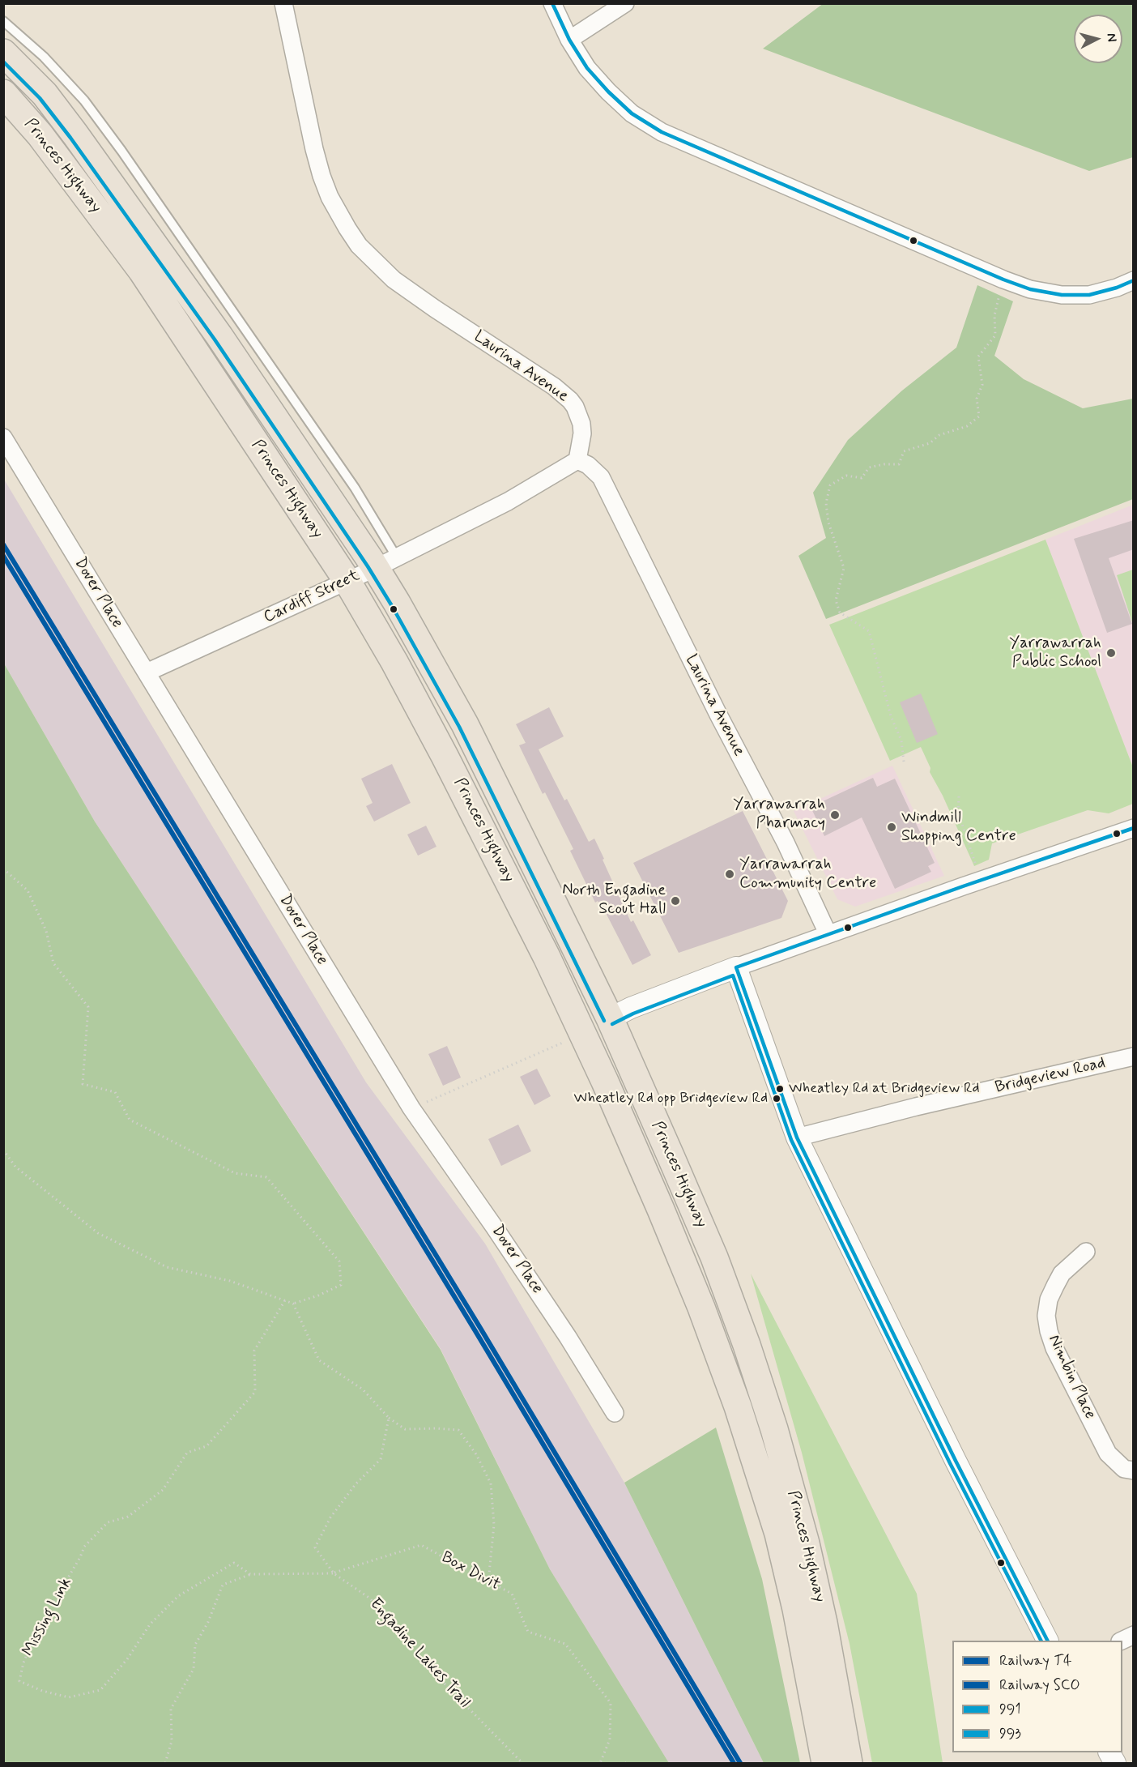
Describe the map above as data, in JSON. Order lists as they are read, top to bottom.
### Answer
{
  "streets": {
    "highway": ["Princes Highway"],
    "street": [
      "Laurina Avenue",
      "Dover Place",
      "Cardiff Street",
      "Bridgeview Road",
      "Nimbin Place"
    ],
    "path": ["Box Divit", "Missing Link", "Engadine Lakes Trail"]
  },
  "crossings": [
    ["Princes Highway", "Cardiff Street"],
    ["Laurina Avenue", "Cardiff Street"],
    ["Dover Place", "Cardiff Street"],
    ["Box Divit", "Missing Link"],
    ["Box Divit", "Engadine Lakes Trail"],
    ["Missing Link", "Engadine Lakes Trail"]
  ],
  "places": [
    "Yarrawarrah Public School",
    "Yarrawarrah Pharmacy",
    "Windmill Shopping Centre",
    "Yarrawarrah Community Centre",
    "North Engadine Scout Hall",
    "Wheatley Rd at Bridgeview Rd",
    "Wheatley Rd opp Bridgeview Rd"
  ],
  "lines": [
    "transit line 991",
    "transit line 993",
    "rail line T4",
    "rail line SCO"
  ],
  "legend": [
    "Railway T4",
    "Railway SCO",
    "991",
    "993"
  ],
  "north": "right"
}
